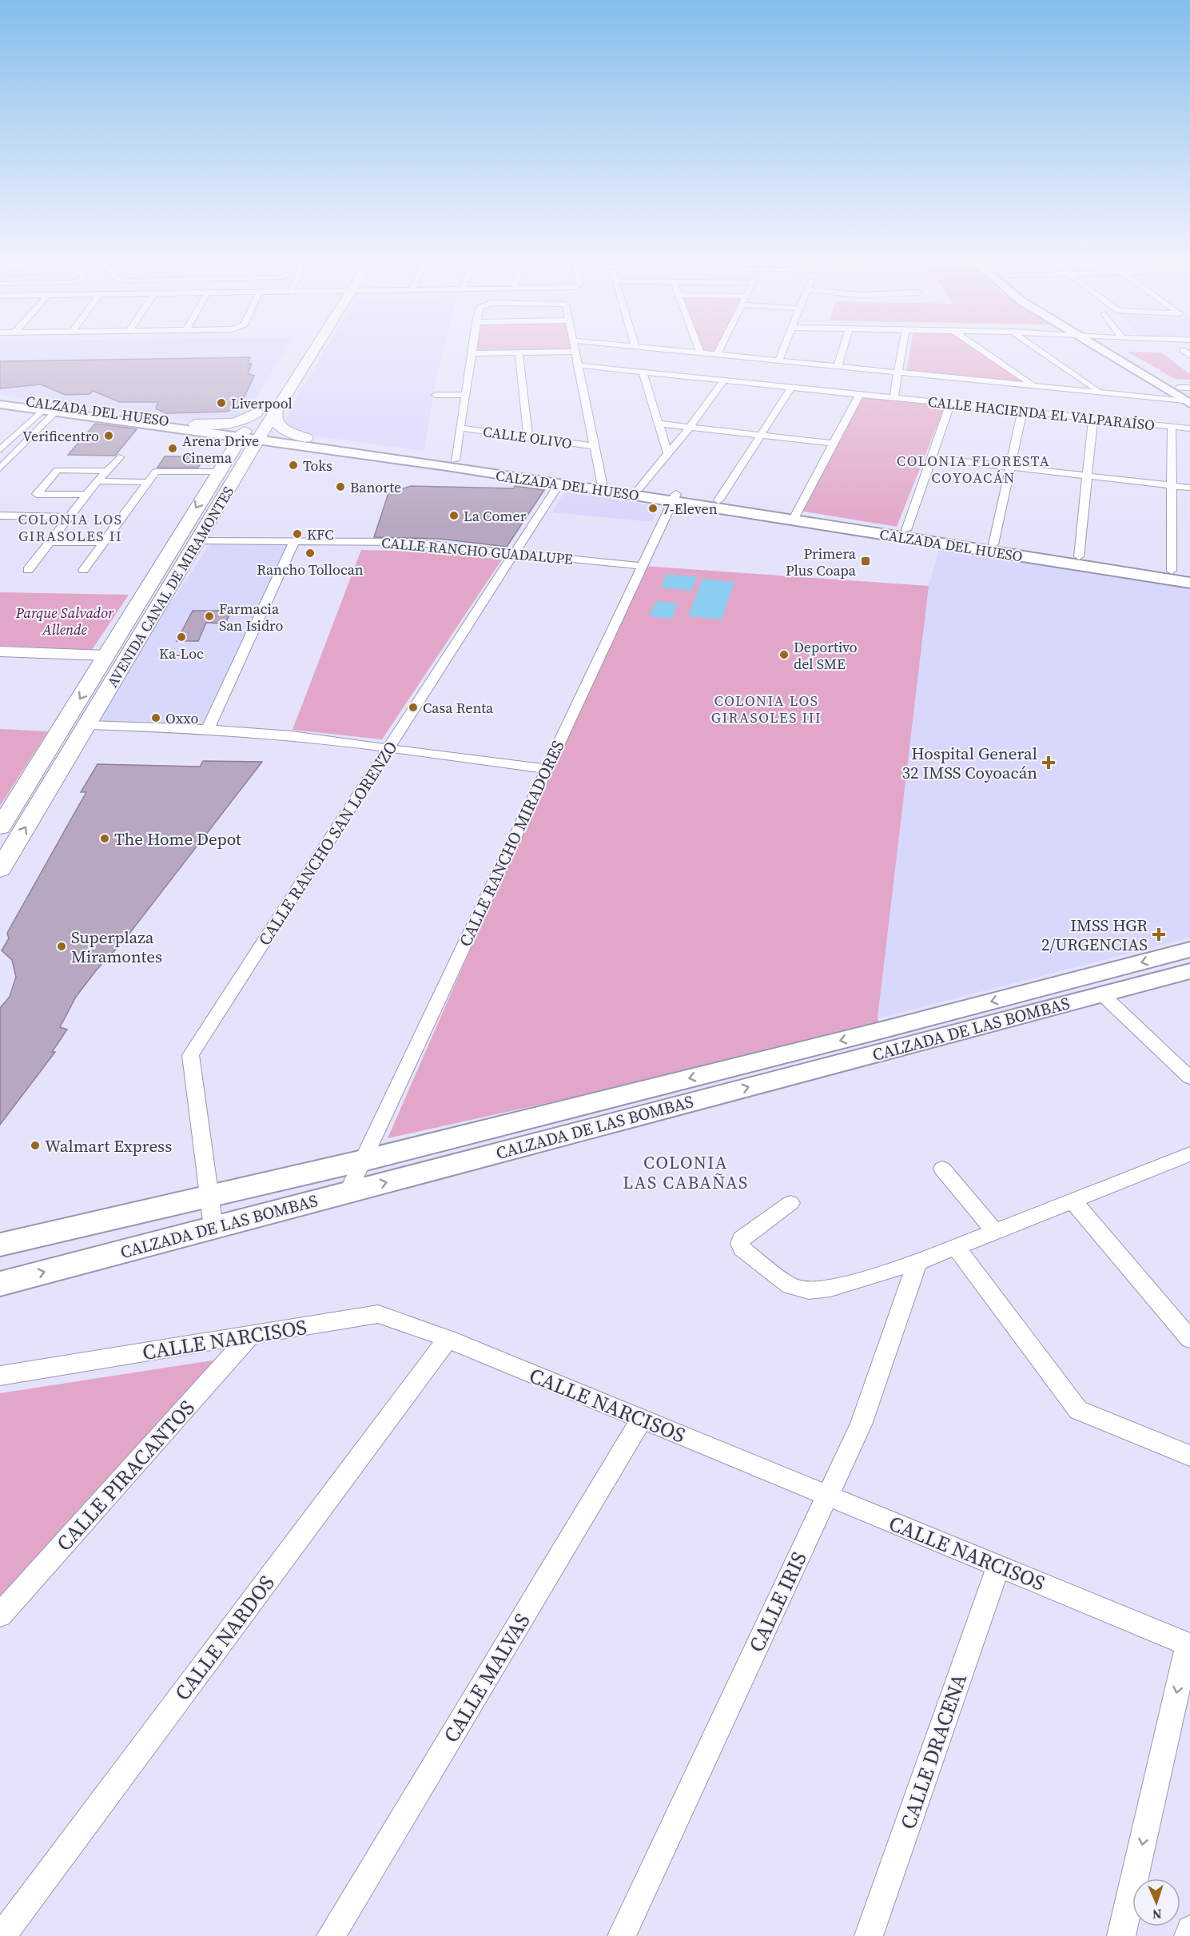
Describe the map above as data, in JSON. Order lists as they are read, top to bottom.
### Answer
{
  "streets": {
    "main road": ["CALZADA DEL HUESO", "AVENIDA CANAL DE MIRAMONTES", "CALZADA DE LAS BOMBAS"],
    "street": [
      "CALLE HACIENDA EL VALPARAÍSO",
      "CALLE OLIVO",
      "CALLE RANCHO GUADALUPE",
      "CALLE RANCHO SAN LORENZO",
      "CALLE RANCHO MIRADORES",
      "CALLE NARCISOS",
      "CALLE PIRACANTOS",
      "CALLE IRIS",
      "CALLE NARDOS",
      "CALLE MALVAS",
      "CALLE DRACENA"
    ]
  },
  "crossings": [
    ["CALZADA DEL HUESO", "AVENIDA CANAL DE MIRAMONTES"],
    ["CALZADA DEL HUESO", "CALLE RANCHO SAN LORENZO"],
    ["CALZADA DEL HUESO", "CALLE RANCHO MIRADORES"],
    ["CALLE RANCHO GUADALUPE", "AVENIDA CANAL DE MIRAMONTES"],
    ["CALLE RANCHO GUADALUPE", "CALLE RANCHO SAN LORENZO"],
    ["CALLE RANCHO GUADALUPE", "CALLE RANCHO MIRADORES"],
    ["CALLE RANCHO SAN LORENZO", "CALZADA DE LAS BOMBAS"],
    ["CALLE RANCHO MIRADORES", "CALZADA DE LAS BOMBAS"],
    ["CALLE NARCISOS", "CALLE PIRACANTOS"],
    ["CALLE NARCISOS", "CALLE IRIS"],
    ["CALLE NARCISOS", "CALLE NARDOS"],
    ["CALLE NARCISOS", "CALLE MALVAS"],
    ["CALLE NARCISOS", "CALLE DRACENA"]
  ],
  "districts": [
    "COLONIA FLORESTA COYOACÁN",
    "COLONIA LOS GIRASOLES II",
    "COLONIA LOS GIRASOLES III",
    "COLONIA LAS CABAÑAS"
  ],
  "parks": ["Parque Salvador Allende"],
  "places": {
    "other": [
      "Liverpool",
      "Verificentro",
      "Arena Drive Cinema",
      "Toks",
      "Banorte",
      "7-Eleven",
      "La Comer",
      "KFC",
      "Rancho Tollocan",
      "Farmacia San Isidro",
      "Ka-Loc",
      "Deportivo del SME",
      "Casa Renta",
      "Oxxo",
      "The Home Depot",
      "Superplaza Miramontes",
      "Walmart Express"
    ],
    "transit": ["Primera Plus Coapa"],
    "health": ["Hospital General 32 IMSS Coyoacán", "IMSS HGR 2/URGENCIAS"]
  },
  "north": "bottom"
}
